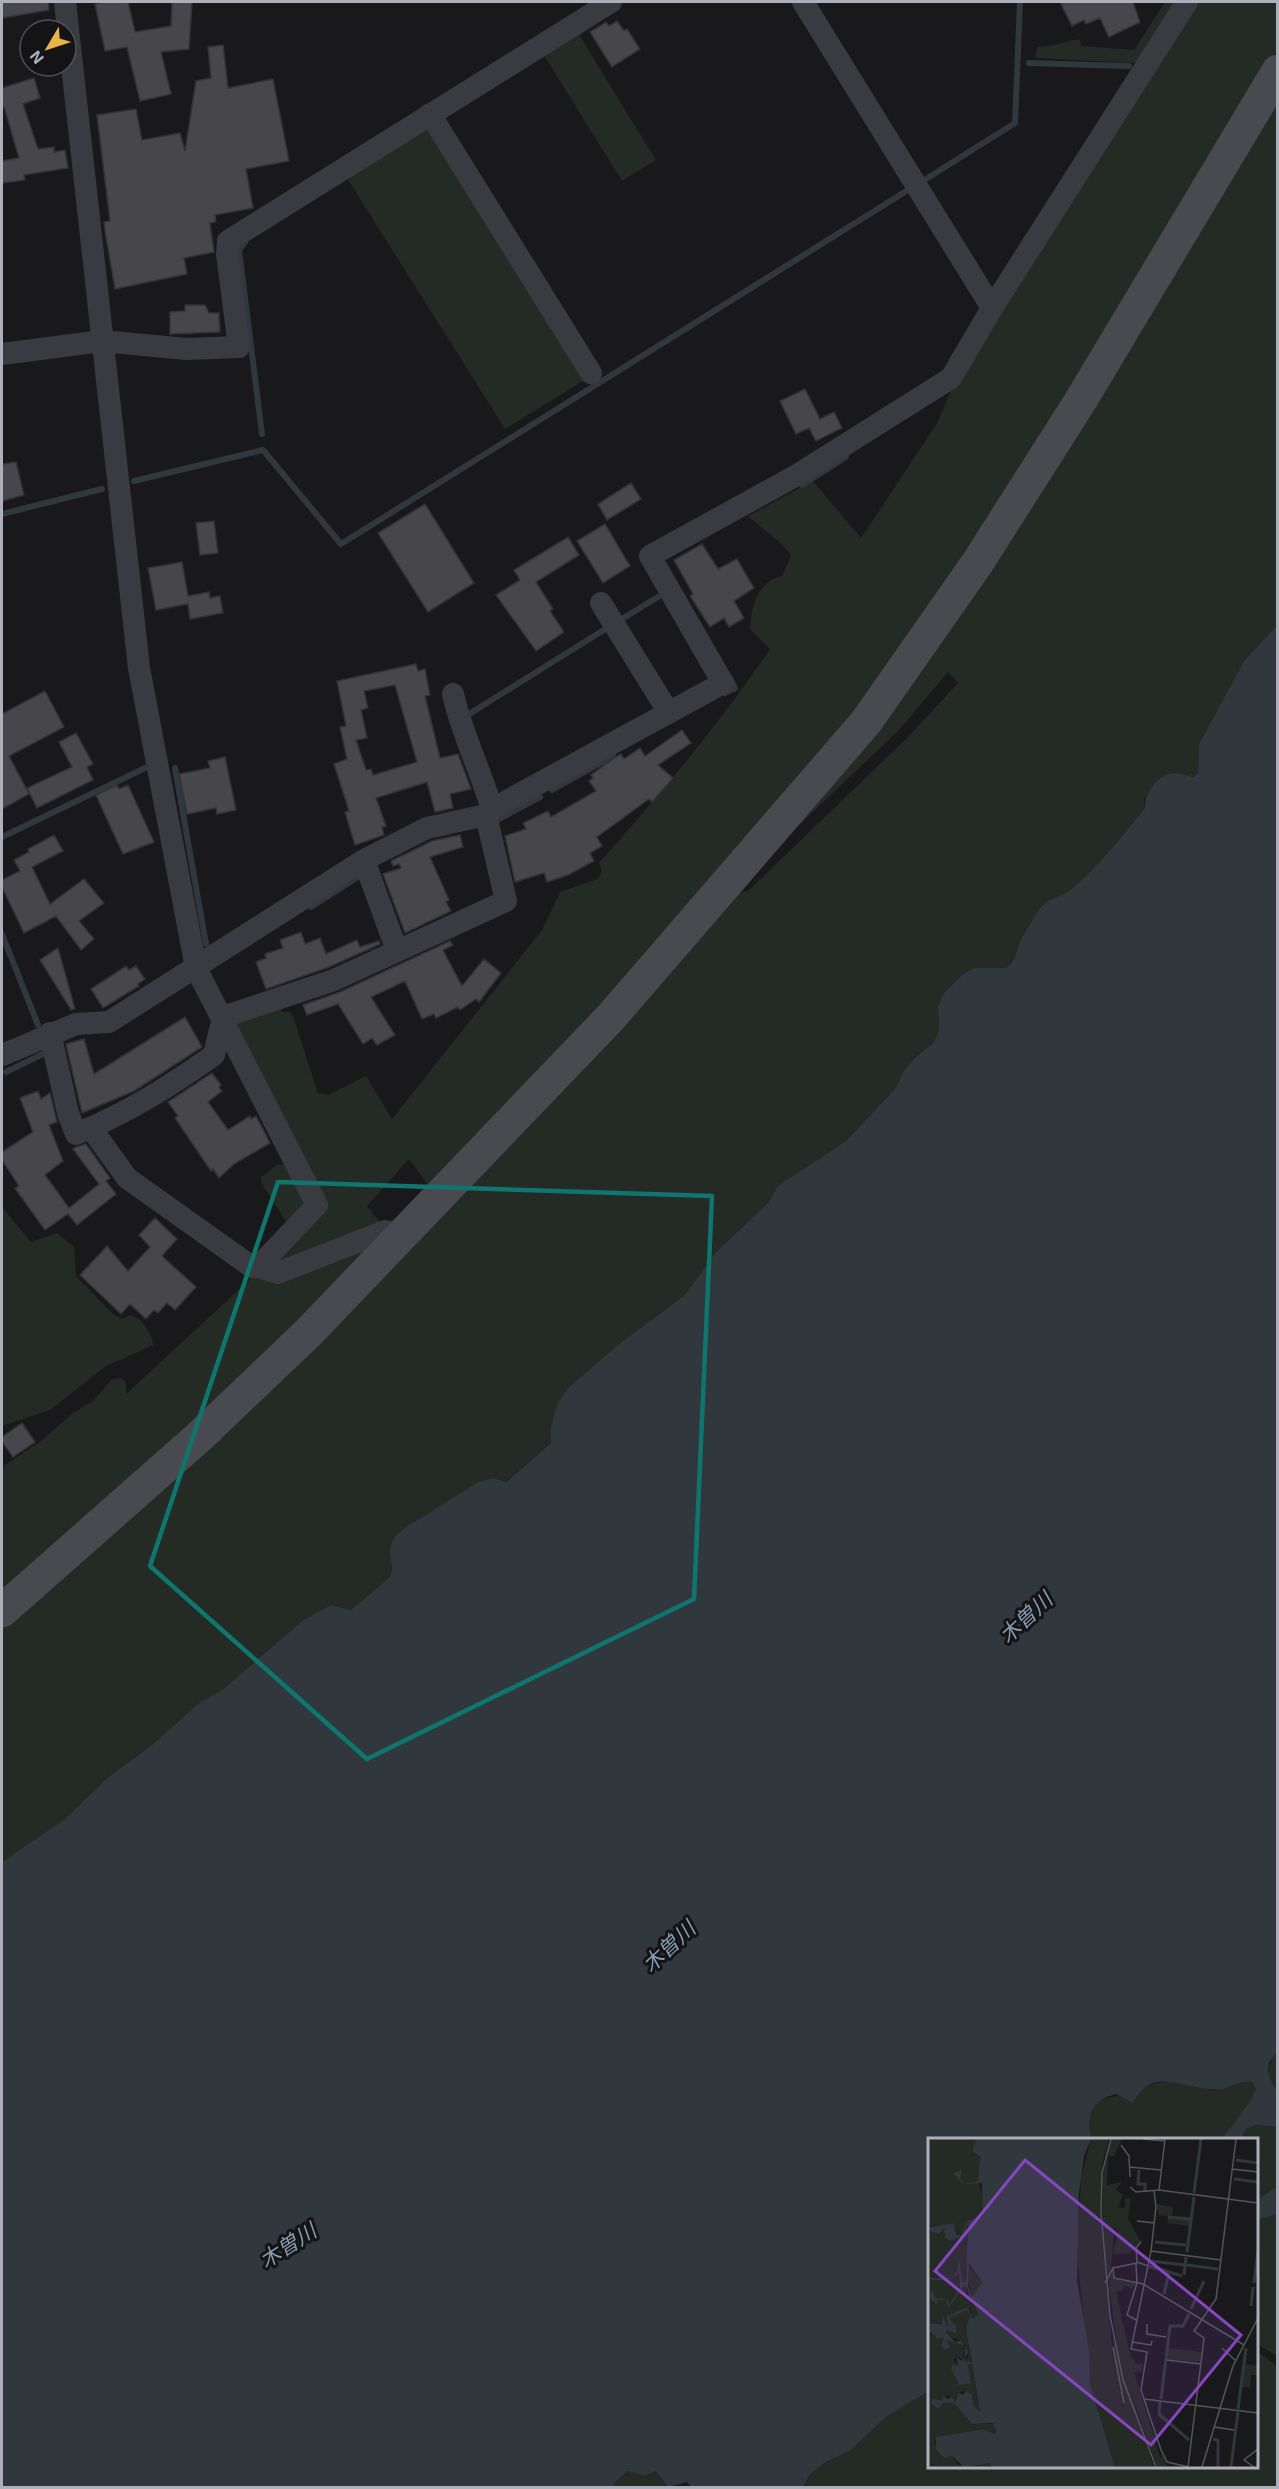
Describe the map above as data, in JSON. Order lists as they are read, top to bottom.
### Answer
{
  "water": ["木曽川"],
  "north": "bottom left"
}
